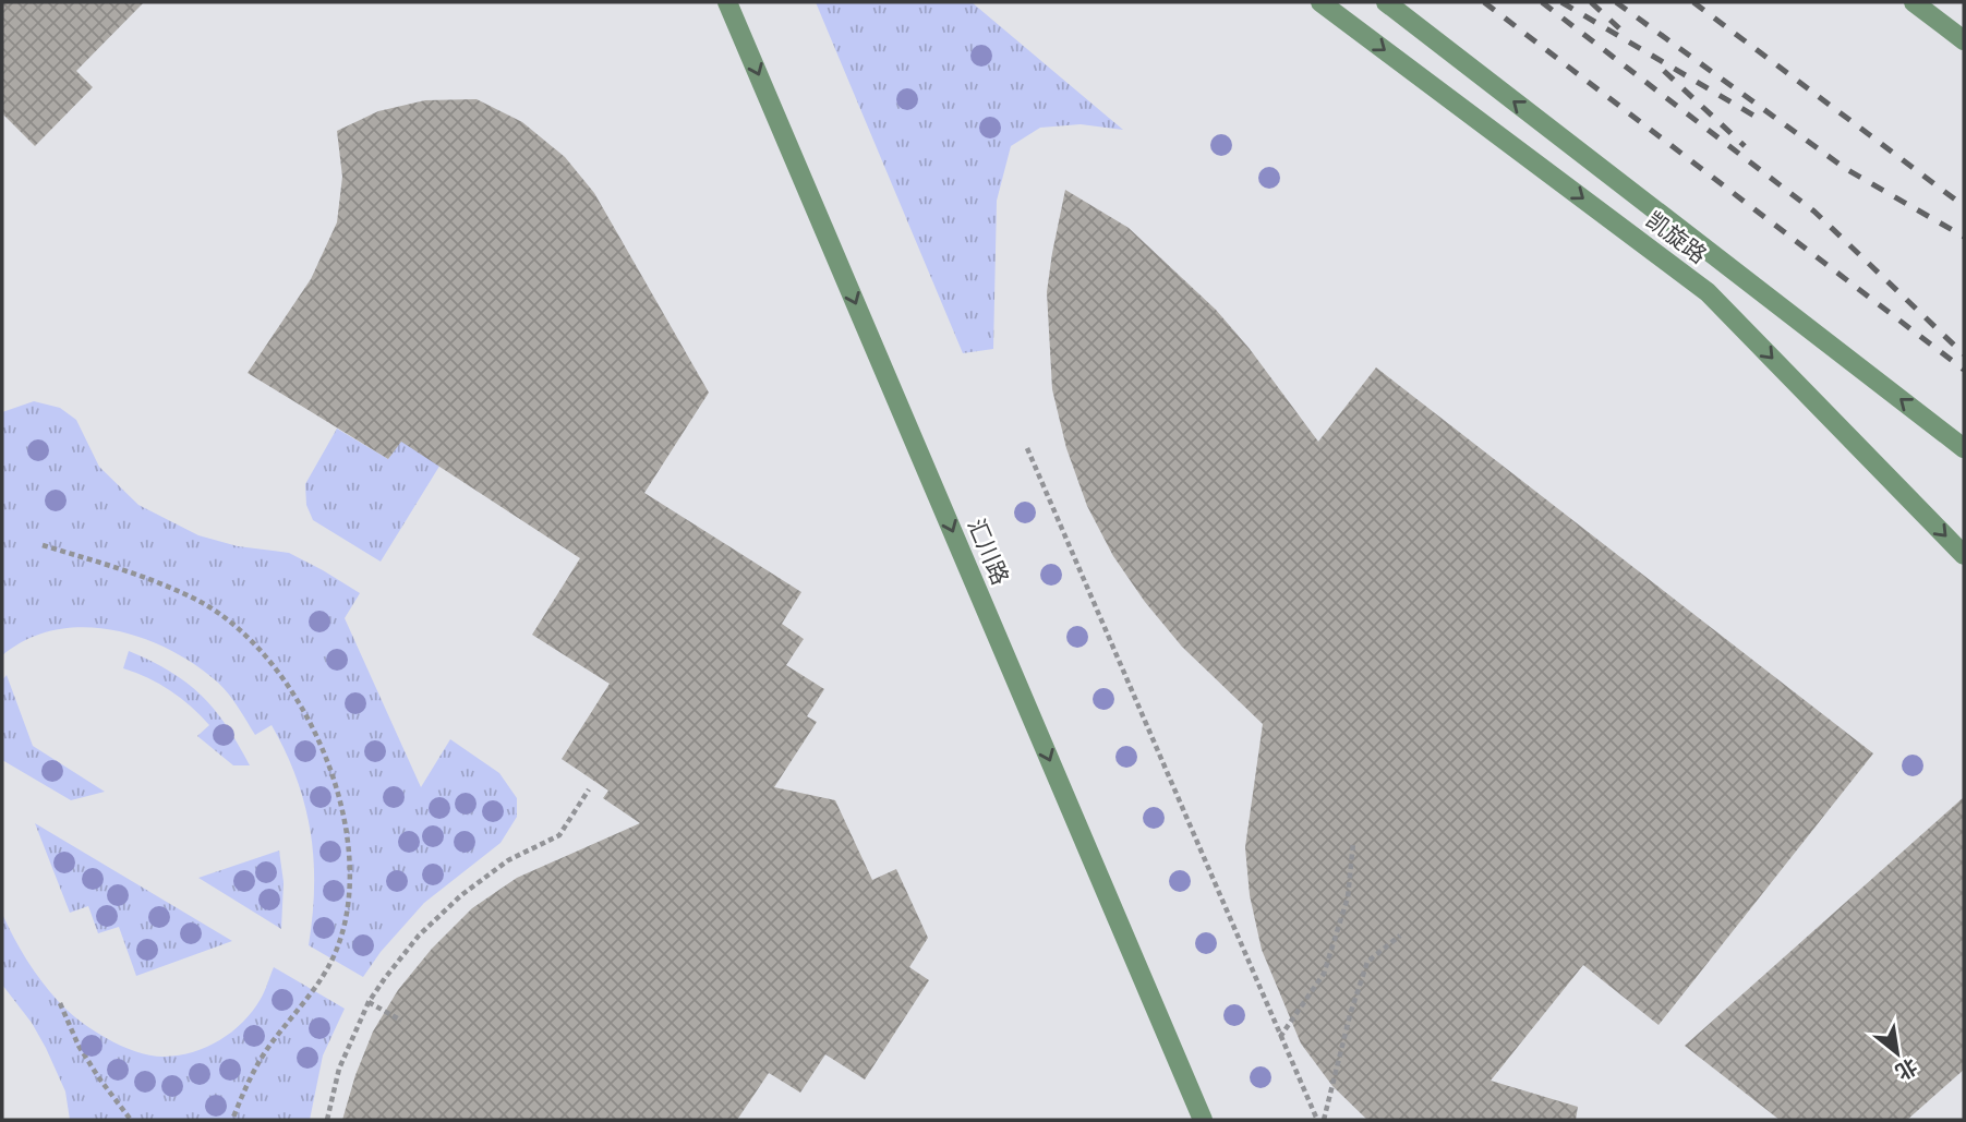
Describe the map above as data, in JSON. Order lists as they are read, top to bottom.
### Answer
{
  "streets": {
    "street": ["凯旋路", "汇川路"]
  },
  "one_way": ["汇川路"],
  "north": "bottom right"
}
